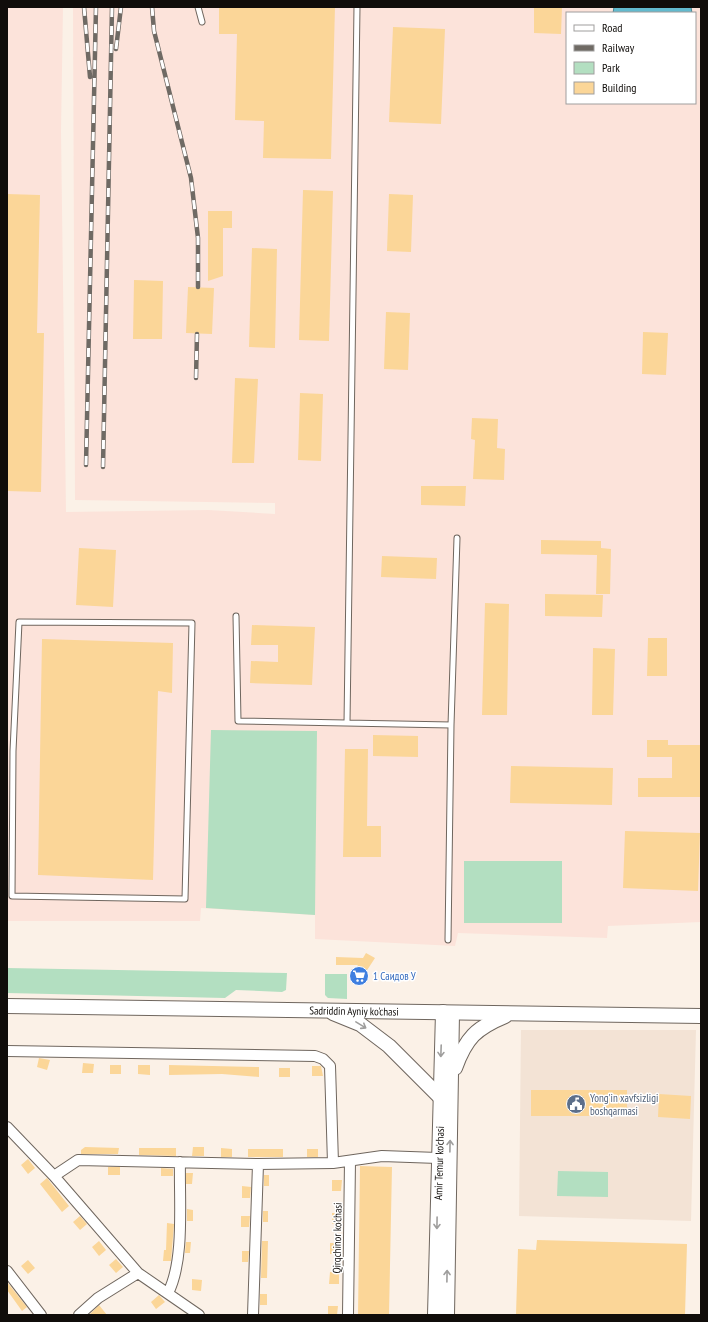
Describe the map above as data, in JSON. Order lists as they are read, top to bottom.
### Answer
{
  "streets": {
    "street": ["Sadriddin Ayniy ko'chasi", "Amir Temur ko'chasi", "Qirqchinor ko'chasi"]
  },
  "crossings": [
    ["Sadriddin Ayniy ko'chasi", "Amir Temur ko'chasi"]
  ],
  "places": {
    "supermarket": ["1 Саидов У"],
    "public building": ["Yong'in xavfsizligi boshqarmasi"]
  },
  "legend": [
    "Road",
    "Railway",
    "Park",
    "Building"
  ]
}
